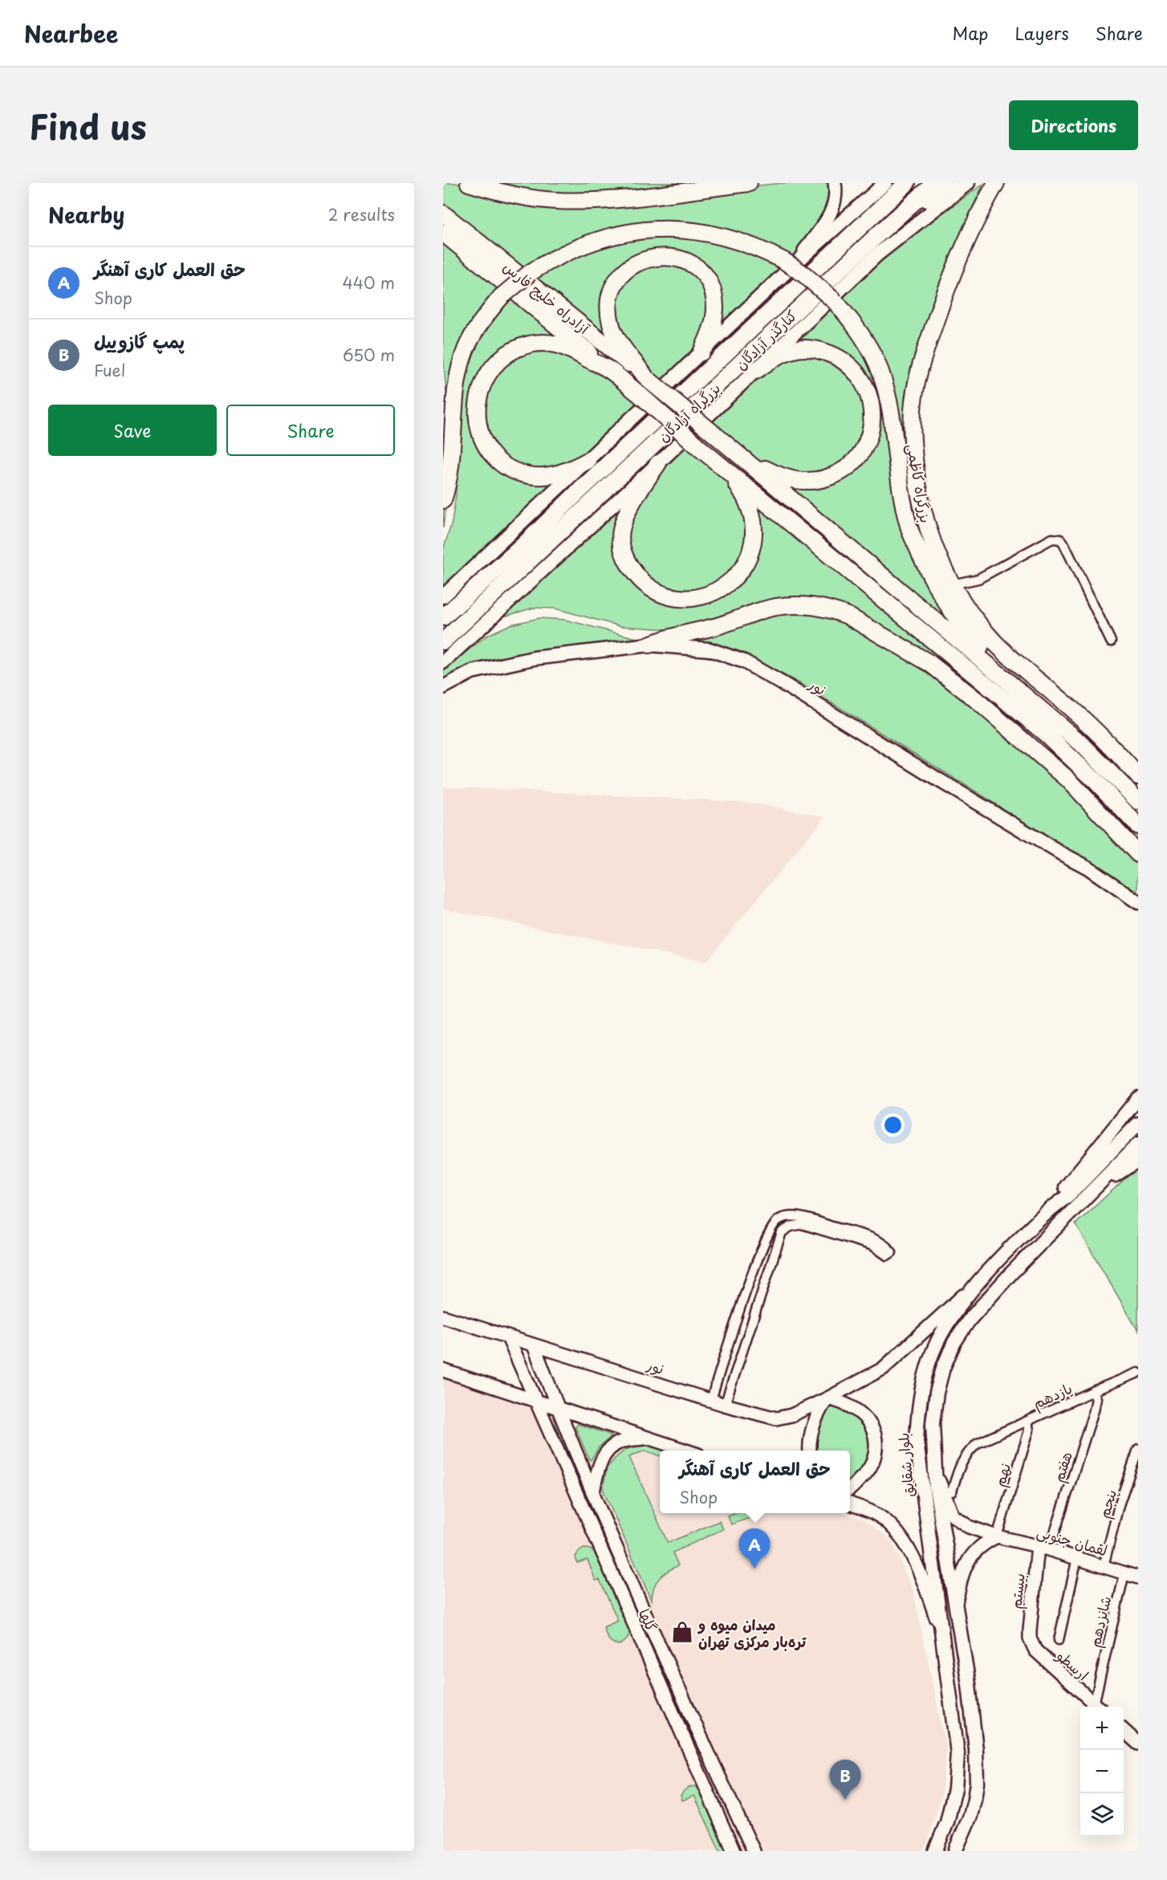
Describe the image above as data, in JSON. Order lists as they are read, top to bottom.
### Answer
{
  "streets": {
    "highway": ["آزادراه خلیج فارس", "بزرگراه آزادگان", "بزرگراه کاظمی"],
    "main road": [
      "کنارگذر آزادگان",
      "نور",
      "بلوار شقایق",
      "لقمان جنوبی",
      "بیستم",
      "گلها",
      "ارسطو"
    ],
    "street": [
      "یازدهم",
      "هفتم",
      "نهم",
      "پنجم",
      "شانزدهم"
    ]
  },
  "crossings": [
    ["نور", "بلوار شقایق"],
    ["نور", "گلها"],
    ["یازدهم", "هفتم"],
    ["یازدهم", "نهم"],
    ["بلوار شقایق", "لقمان جنوبی"],
    ["هفتم", "لقمان جنوبی"],
    ["هفتم", "بیستم"],
    ["نهم", "لقمان جنوبی"],
    ["پنجم", "لقمان جنوبی"],
    ["لقمان جنوبی", "بیستم"],
    ["لقمان جنوبی", "شانزدهم"],
    ["بیستم", "ارسطو"]
  ],
  "places": {
    "shop": ["میدان میوه و تره‌بار مرکزی تهران"]
  },
  "page": {
    "header": "Nearbee",
    "nav": ["Map", "Layers", "Share"],
    "title": "Find us",
    "buttons": [
      "Directions",
      ["Save", "Share"]
    ],
    "heading": ["Nearby", "2 results"],
    "list": [
      {
        "mark": "A",
        "name": "حق العمل کاری آهنگر",
        "note": "Shop",
        "value": "440 m"
      },
      {
        "mark": "B",
        "name": "پمپ گازوییل",
        "note": "Fuel",
        "value": "650 m"
      }
    ],
    "popup": ["حق العمل کاری آهنگر", "Shop"],
    "pins": ["A", "B"],
    "map_buttons": ["+", "−"]
  }
}
